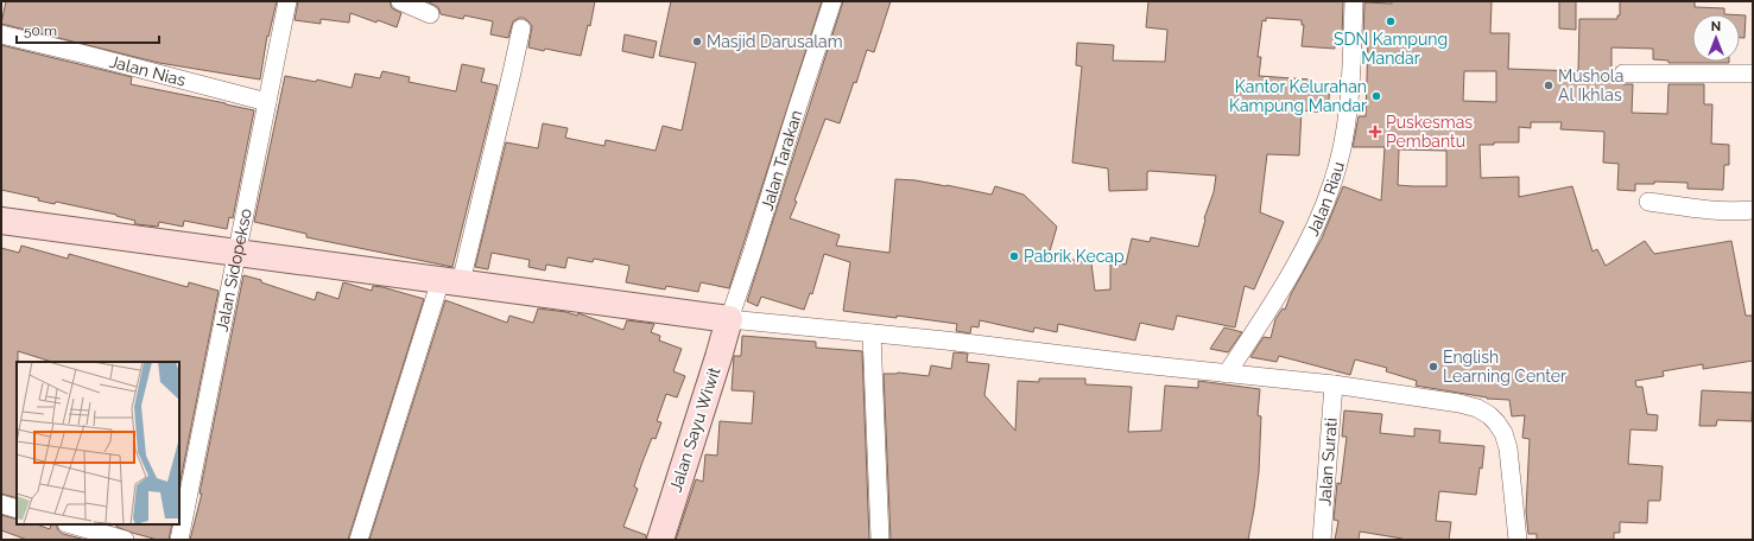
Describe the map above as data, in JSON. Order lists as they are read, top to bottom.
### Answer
{
  "streets": {
    "main road": ["Jalan Sayu Wiwit"],
    "street": [
      "Jalan Nias",
      "Jalan Tarakan",
      "Jalan Riau",
      "Jalan Sidopekso",
      "Jalan Surati"
    ]
  },
  "crossings": [
    ["Jalan Nias", "Jalan Sidopekso"],
    ["Jalan Tarakan", "Jalan Sayu Wiwit"]
  ],
  "places": {
    "other": [
      "SDN Kampung Mandar",
      "Masjid Darusalam",
      "Mushola Al Ikhlas",
      "Kantor Kelurahan Kampung Mandar",
      "Pabrik Kecap",
      "English Learning Center"
    ],
    "health": ["Puskesmas Pembantu"]
  },
  "scale_bar": "50 m",
  "north": "top"
}
